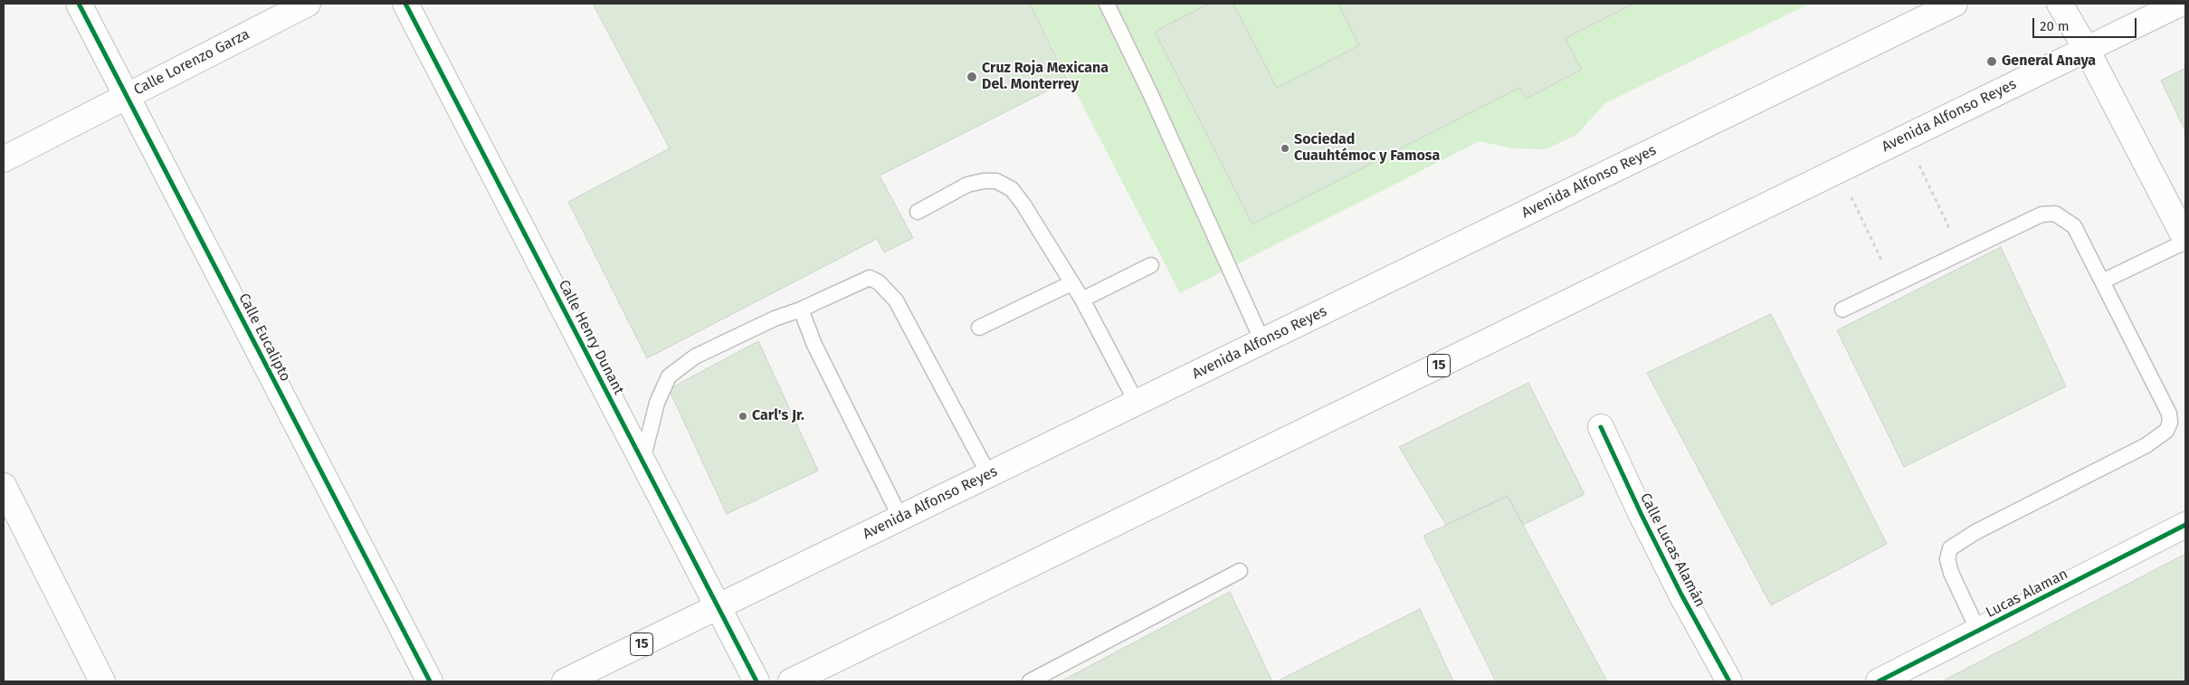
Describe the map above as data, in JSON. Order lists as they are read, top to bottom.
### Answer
{
  "streets": {
    "main road": [
      "Calle Lorenzo Garza",
      "Avenida Alfonso Reyes",
      "Calle Eucalipto",
      "Calle Henry Dunant",
      "15",
      "Calle Lucas Alamán",
      "Lucas Alaman"
    ]
  },
  "crossings": [
    ["Calle Lorenzo Garza", "Calle Eucalipto"],
    ["Avenida Alfonso Reyes", "Calle Henry Dunant"]
  ],
  "places": [
    "General Anaya",
    "Cruz Roja Mexicana Del. Monterrey",
    "Sociedad Cuauhtémoc y Famosa",
    "Carl's Jr."
  ],
  "scale_bar": "20 m"
}
